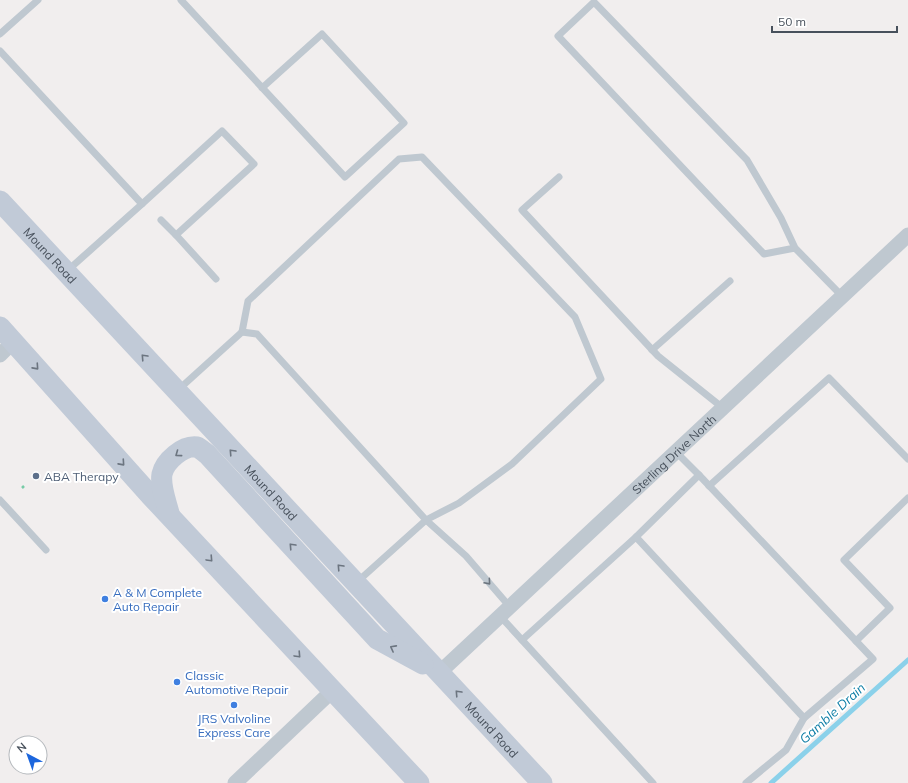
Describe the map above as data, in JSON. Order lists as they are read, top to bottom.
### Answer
{
  "streets": {
    "main road": ["Mound Road"],
    "street": ["Sterling Drive North"]
  },
  "crossings": [
    ["Mound Road", "Sterling Drive North"]
  ],
  "water": ["Gamble Drain"],
  "places": [
    "ABA Therapy",
    "A & M Complete Auto Repair",
    "Classic Automotive Repair",
    "JRS Valvoline Express Care"
  ],
  "scale_bar": "50 m",
  "north": "top left"
}
